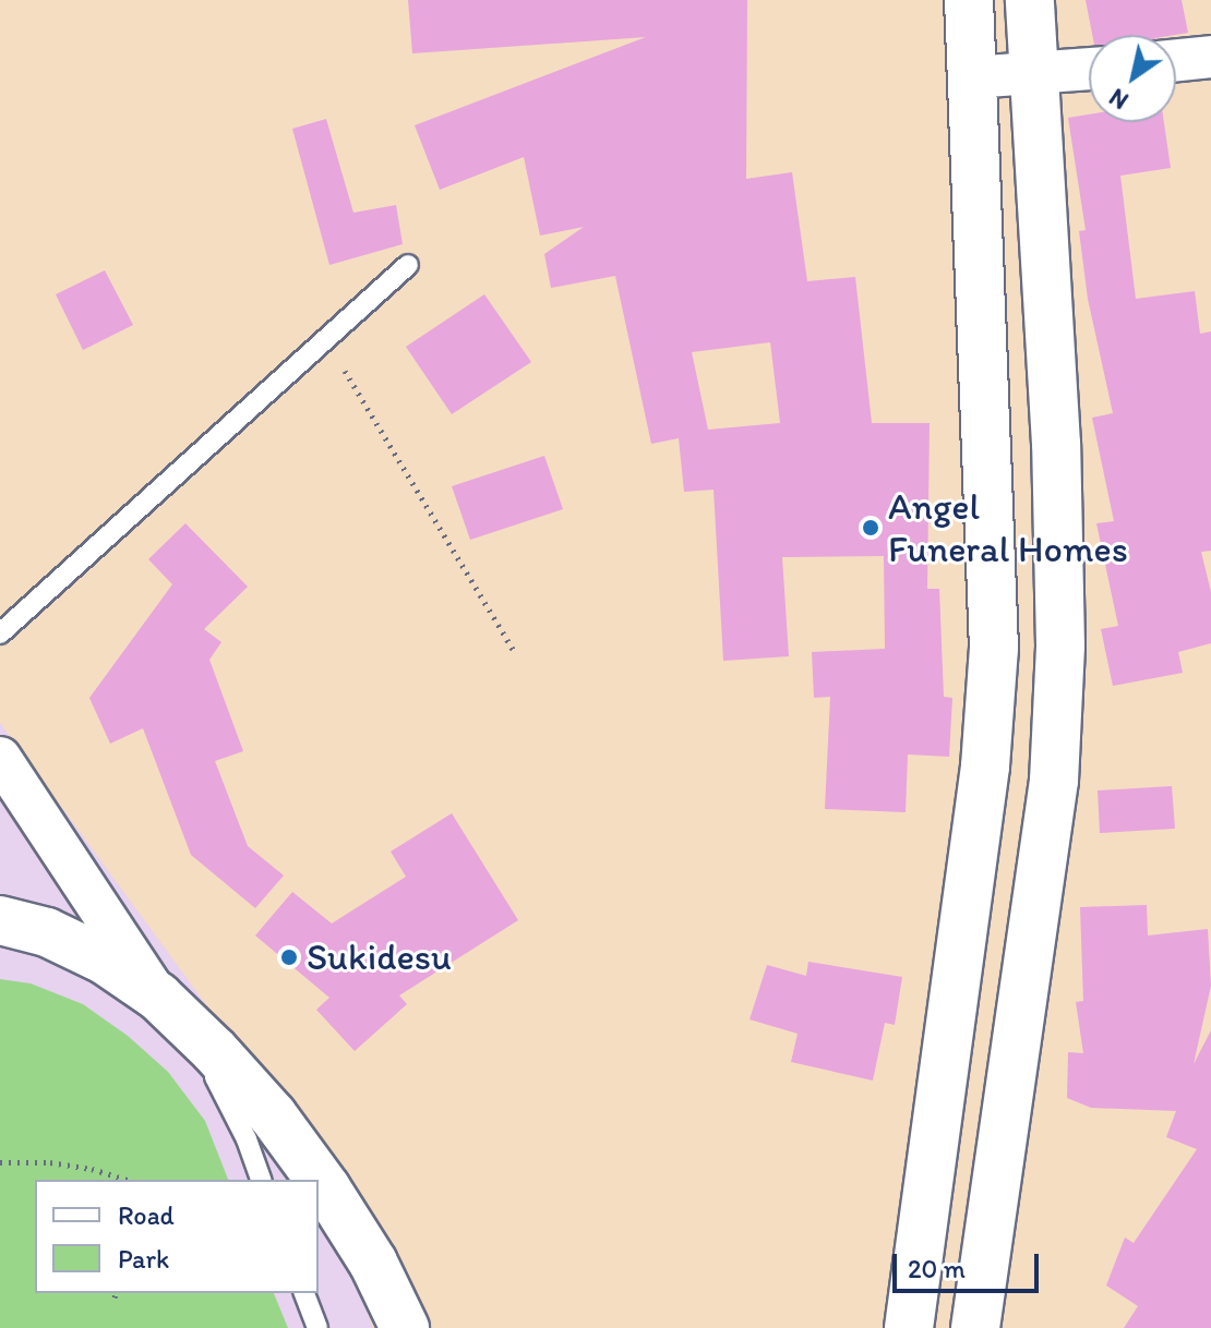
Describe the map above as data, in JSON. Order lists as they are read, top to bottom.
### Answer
{
  "places": ["Angel Funeral Homes", "Sukidesu"],
  "legend": ["Road", "Park"],
  "scale_bar": "20 m",
  "north": "bottom left"
}
